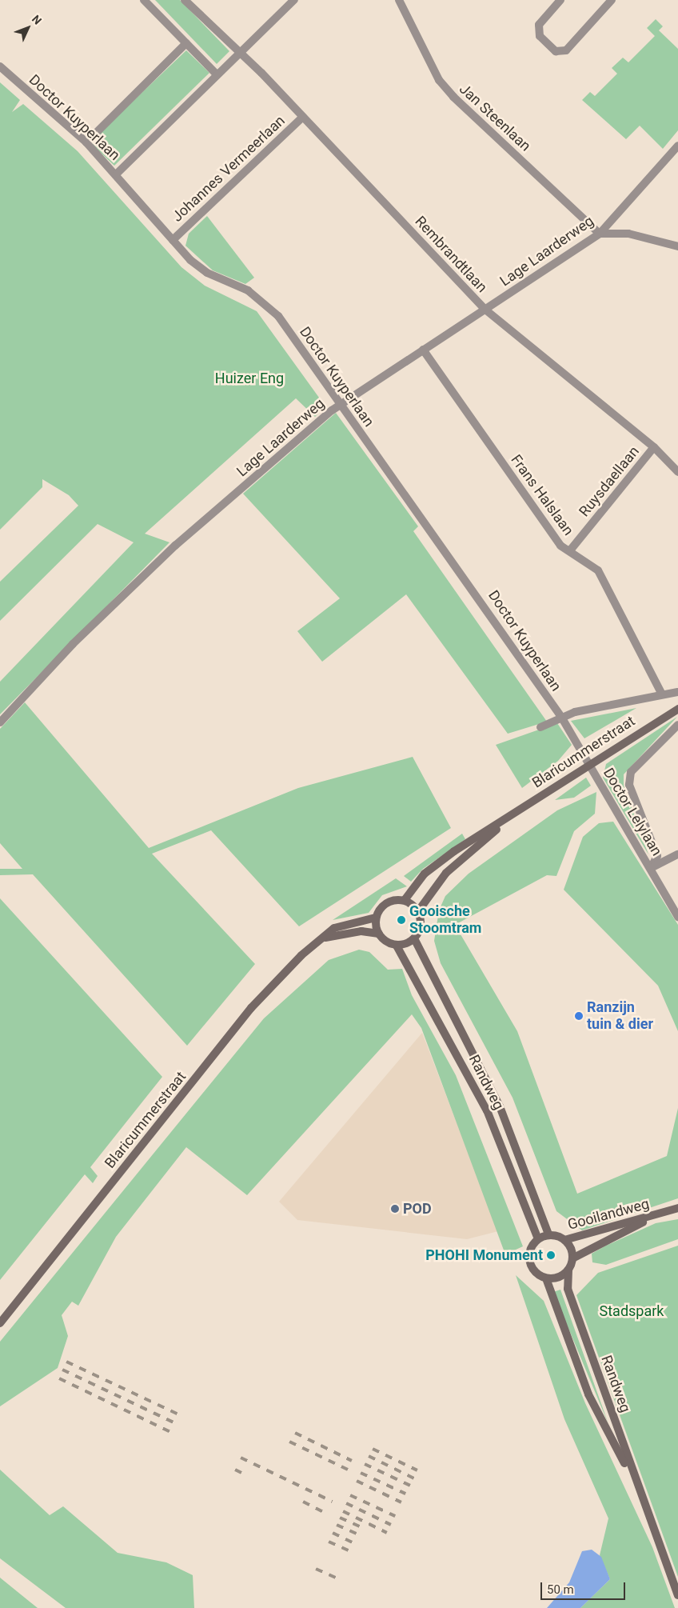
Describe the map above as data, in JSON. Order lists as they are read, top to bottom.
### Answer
{
  "streets": {
    "main road": ["Blaricummerstraat", "Randweg", "Gooilandweg"],
    "street": [
      "Doctor Kuyperlaan",
      "Jan Steenlaan",
      "Johannes Vermeerlaan",
      "Lage Laarderweg",
      "Rembrandtlaan",
      "Ruysdaellaan",
      "Frans Halslaan",
      "Doctor Lelylaan"
    ]
  },
  "crossings": [
    ["Doctor Kuyperlaan", "Johannes Vermeerlaan"],
    ["Doctor Kuyperlaan", "Lage Laarderweg"],
    ["Doctor Kuyperlaan", "Blaricummerstraat"],
    ["Doctor Kuyperlaan", "Doctor Lelylaan"],
    ["Jan Steenlaan", "Lage Laarderweg"],
    ["Johannes Vermeerlaan", "Rembrandtlaan"],
    ["Lage Laarderweg", "Rembrandtlaan"],
    ["Lage Laarderweg", "Frans Halslaan"],
    ["Rembrandtlaan", "Ruysdaellaan"],
    ["Ruysdaellaan", "Frans Halslaan"],
    ["Frans Halslaan", "Blaricummerstraat"],
    ["Blaricummerstraat", "Doctor Lelylaan"],
    ["Blaricummerstraat", "Randweg"],
    ["Randweg", "Gooilandweg"]
  ],
  "parks": ["Huizer Eng", "Stadspark"],
  "places": [
    "Gooische Stoomtram",
    "Ranzijn tuin & dier",
    "POD",
    "PHOHI Monument"
  ],
  "scale_bar": "50 m",
  "north": "top right"
}
